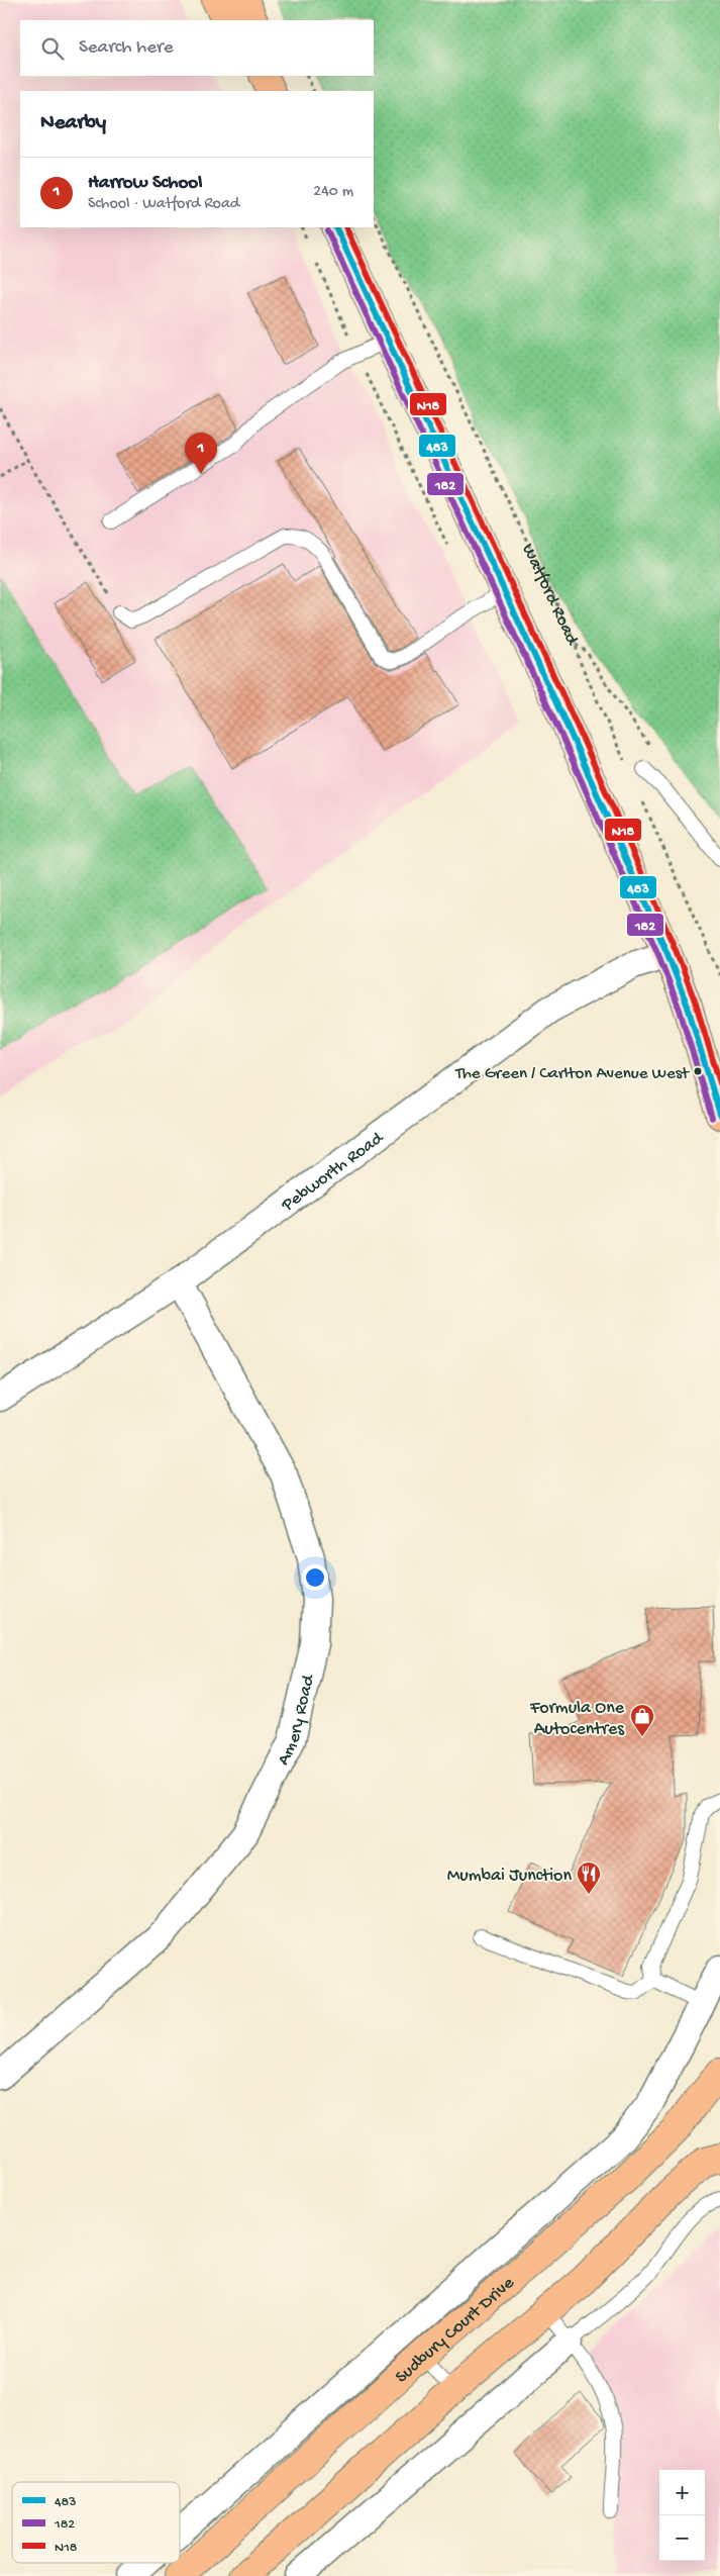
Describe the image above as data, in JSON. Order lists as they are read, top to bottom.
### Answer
{
  "streets": {
    "main road": ["Sudbury Court Drive"],
    "street": ["Pebworth Road", "Amery Road"],
    "path": ["Watford Road"]
  },
  "crossings": [
    ["Pebworth Road", "Amery Road"]
  ],
  "places": {
    "other": ["The Green / Carlton Avenue West"],
    "shop": ["Formula One Autocentres"],
    "restaurant": ["Mumbai Junction"]
  },
  "lines": ["transit line 483", "transit line N18", "transit line 182"],
  "legend": ["483", "182", "N18"],
  "page": {
    "search": "Search here",
    "heading": "Nearby",
    "list": [
      {
        "mark": "1",
        "name": "Harrow School",
        "note": "School · Watford Road",
        "value": "240 m"
      }
    ],
    "pins": "1",
    "map_buttons": ["+", "−"]
  }
}
